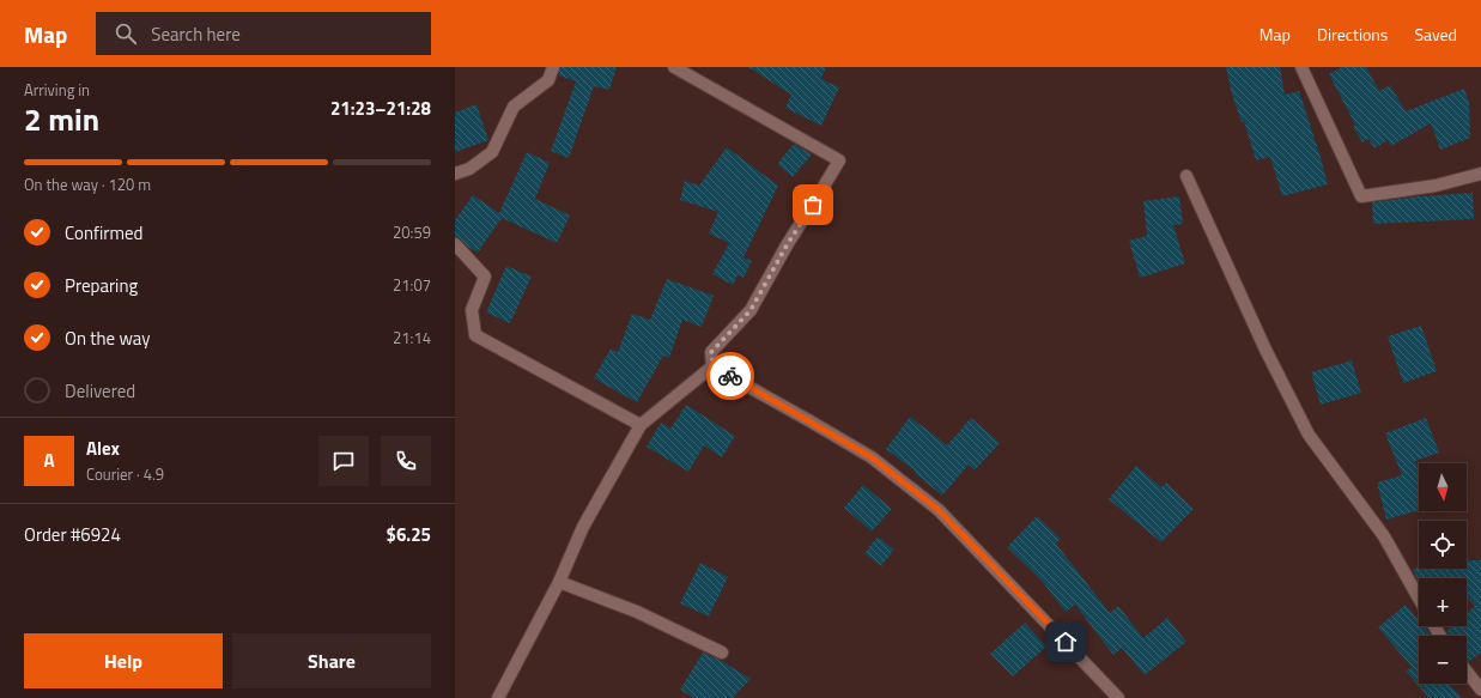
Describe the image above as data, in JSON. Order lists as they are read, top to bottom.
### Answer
{
  "north": "bottom",
  "page": {
    "header": "Map",
    "search": "Search here",
    "nav": ["Map", "Directions", "Saved"],
    "heading": ["2 min", "Arriving in", "21:23–21:28"],
    "panel": [
      "Alex",
      "Courier · 4.9",
      "Order #6924",
      "$6.25"
    ],
    "bar": "On the way · 120 m",
    "list": [
      ["Confirmed", "20:59"],
      ["Preparing", "21:07"],
      ["On the way", "21:14"],
      "Delivered"
    ],
    "round": "A",
    "map_buttons": ["+", "−"],
    "buttons": ["Help", "Share"]
  }
}
